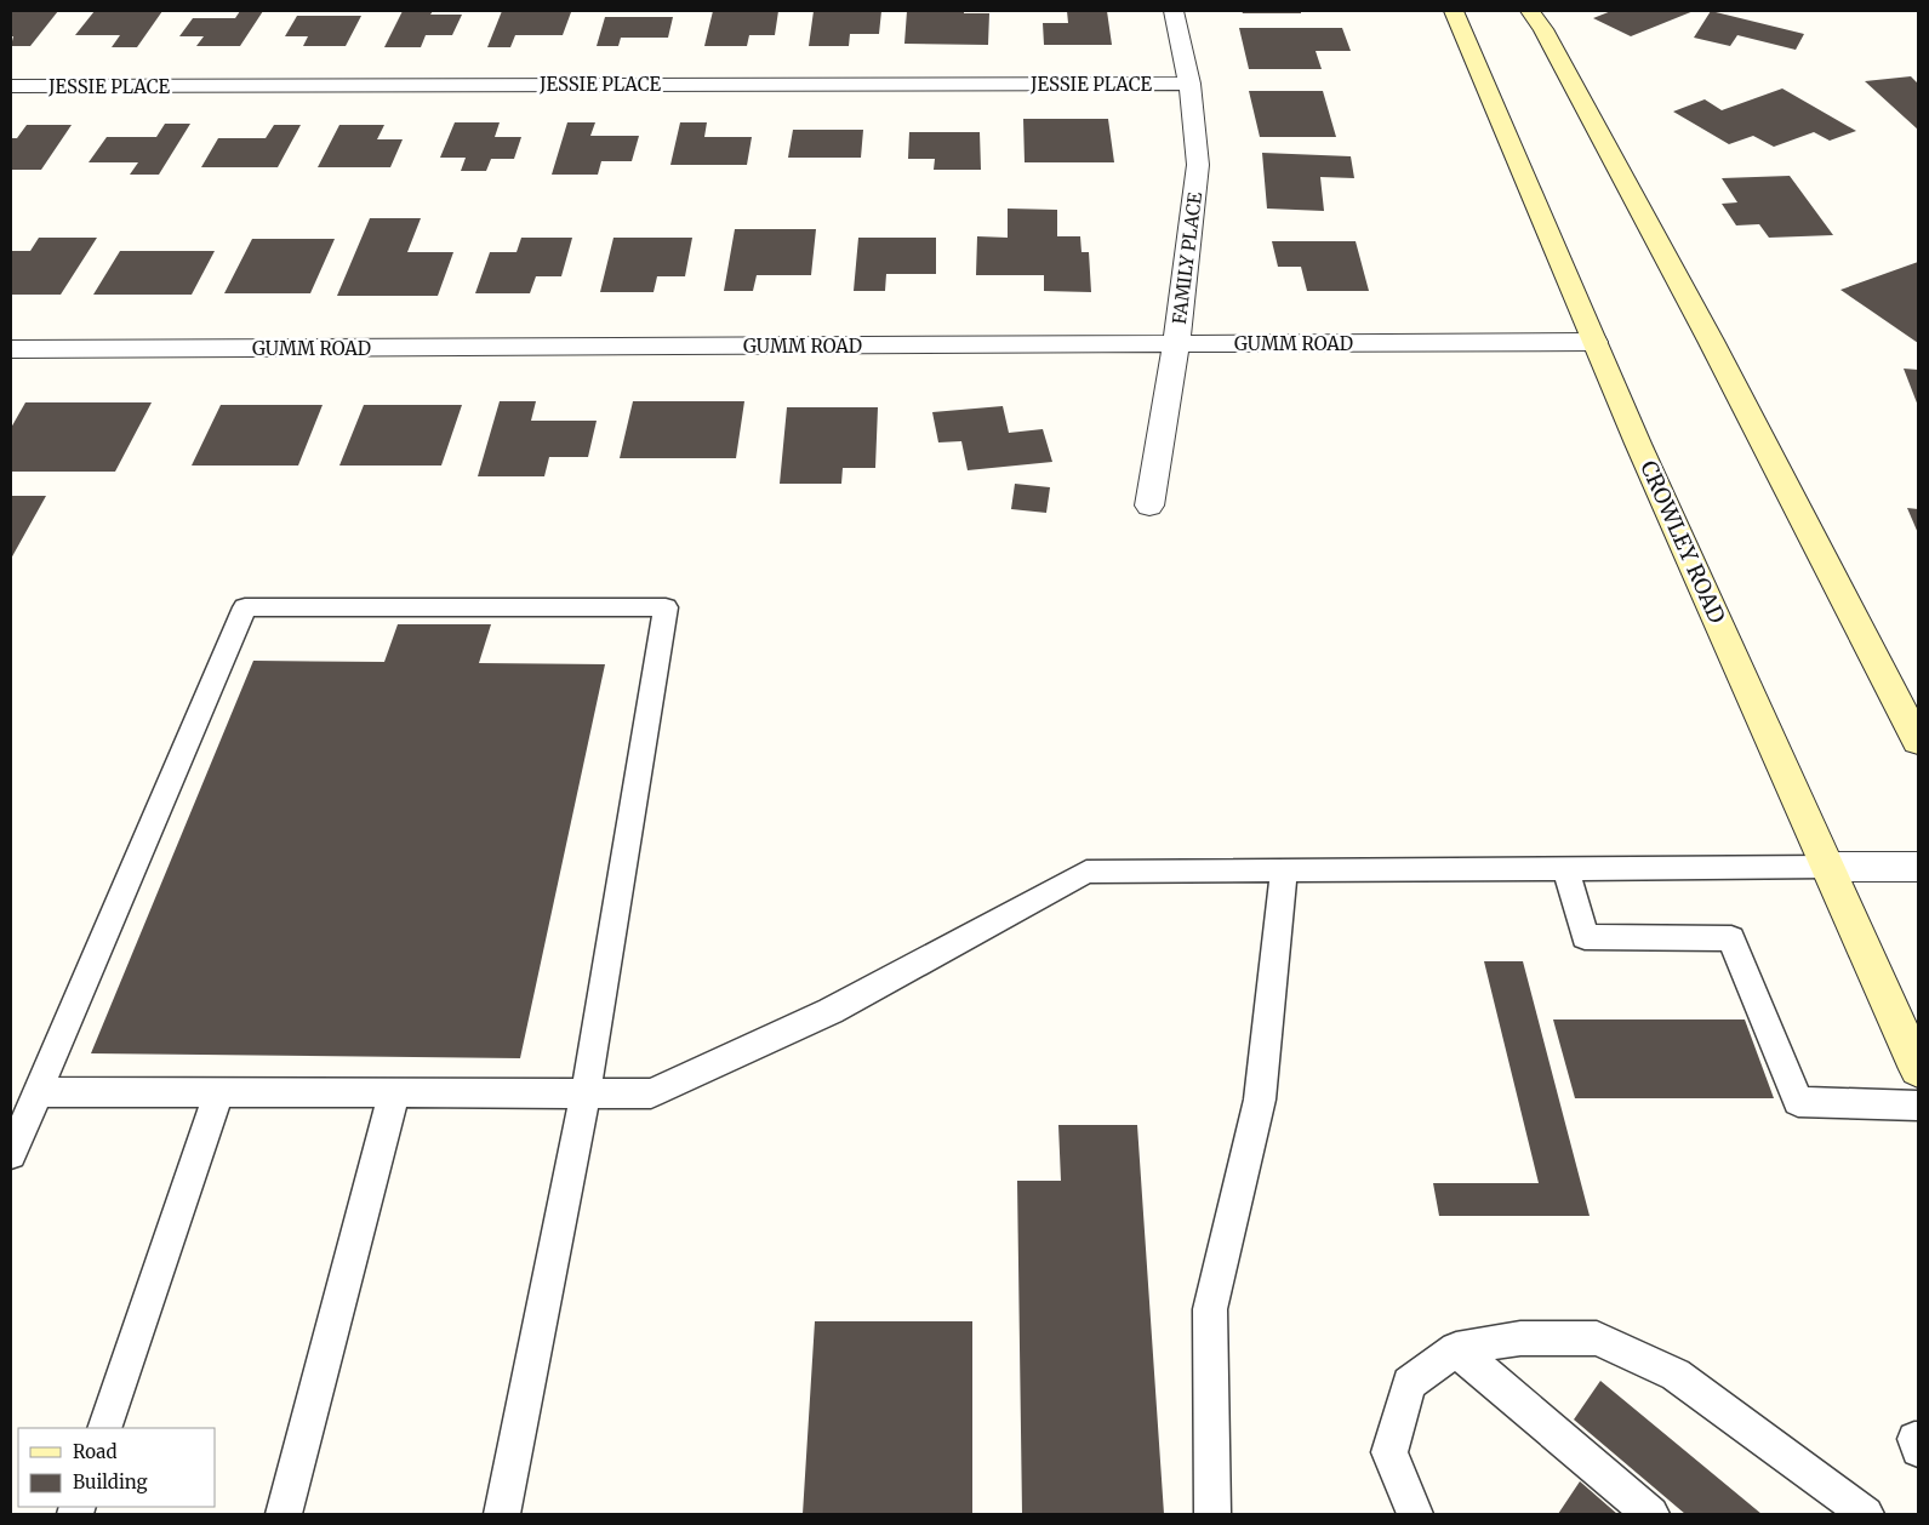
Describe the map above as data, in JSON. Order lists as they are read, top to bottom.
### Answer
{
  "streets": {
    "main road": ["CROWLEY ROAD"],
    "street": ["JESSIE PLACE", "FAMILY PLACE", "GUMM ROAD"]
  },
  "crossings": [
    ["JESSIE PLACE", "FAMILY PLACE"],
    ["FAMILY PLACE", "GUMM ROAD"],
    ["GUMM ROAD", "CROWLEY ROAD"]
  ],
  "legend": ["Road", "Building"]
}
